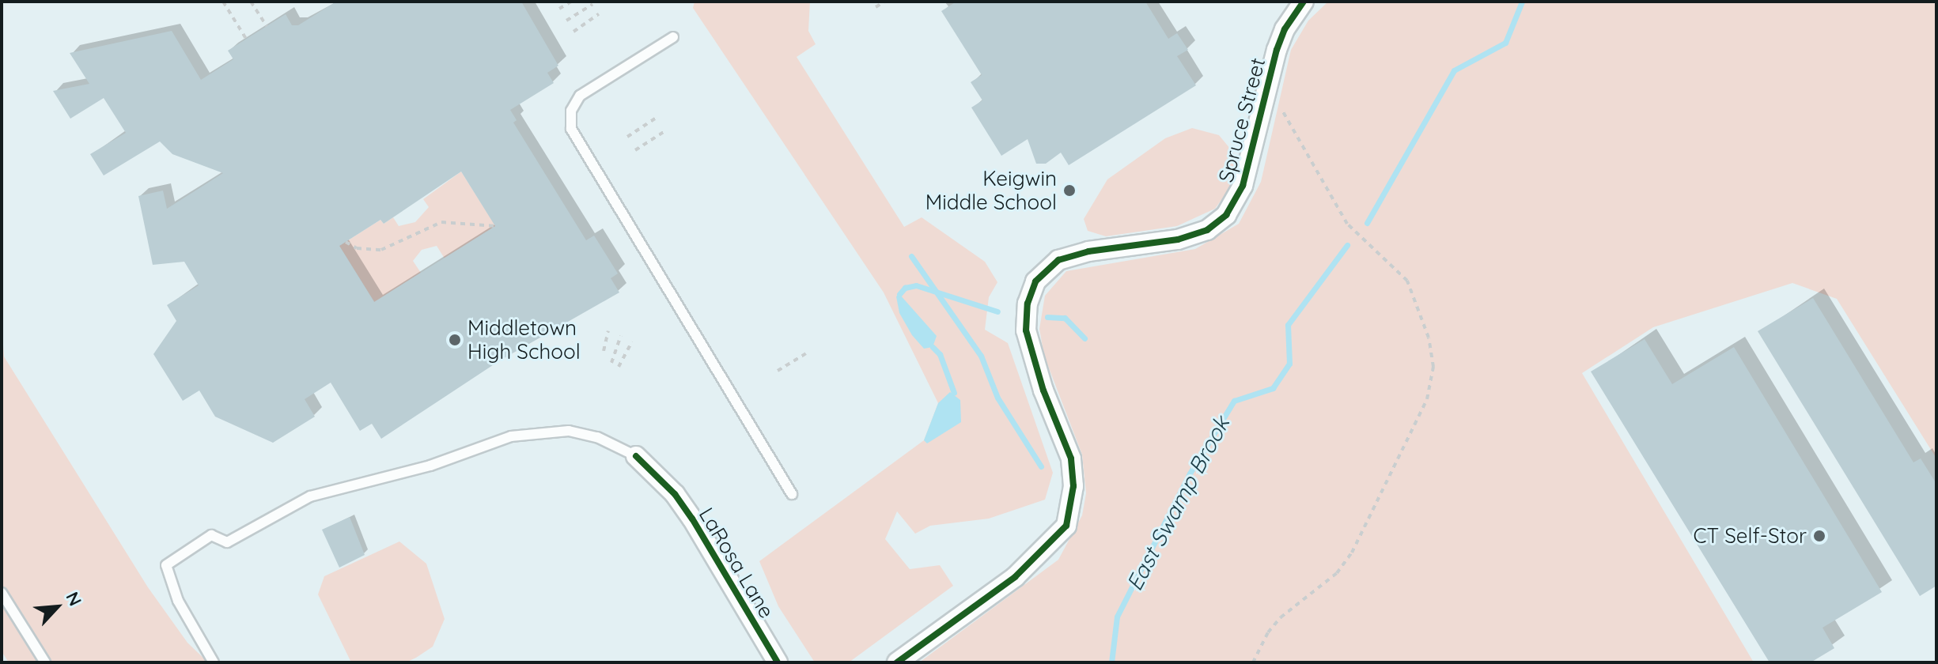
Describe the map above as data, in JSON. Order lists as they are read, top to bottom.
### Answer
{
  "streets": {
    "street": ["Spruce Street", "LaRosa Lane"]
  },
  "water": ["East Swamp Brook"],
  "places": ["Keigwin Middle School", "Middletown High School", "CT Self-Stor"],
  "north": "top right"
}
